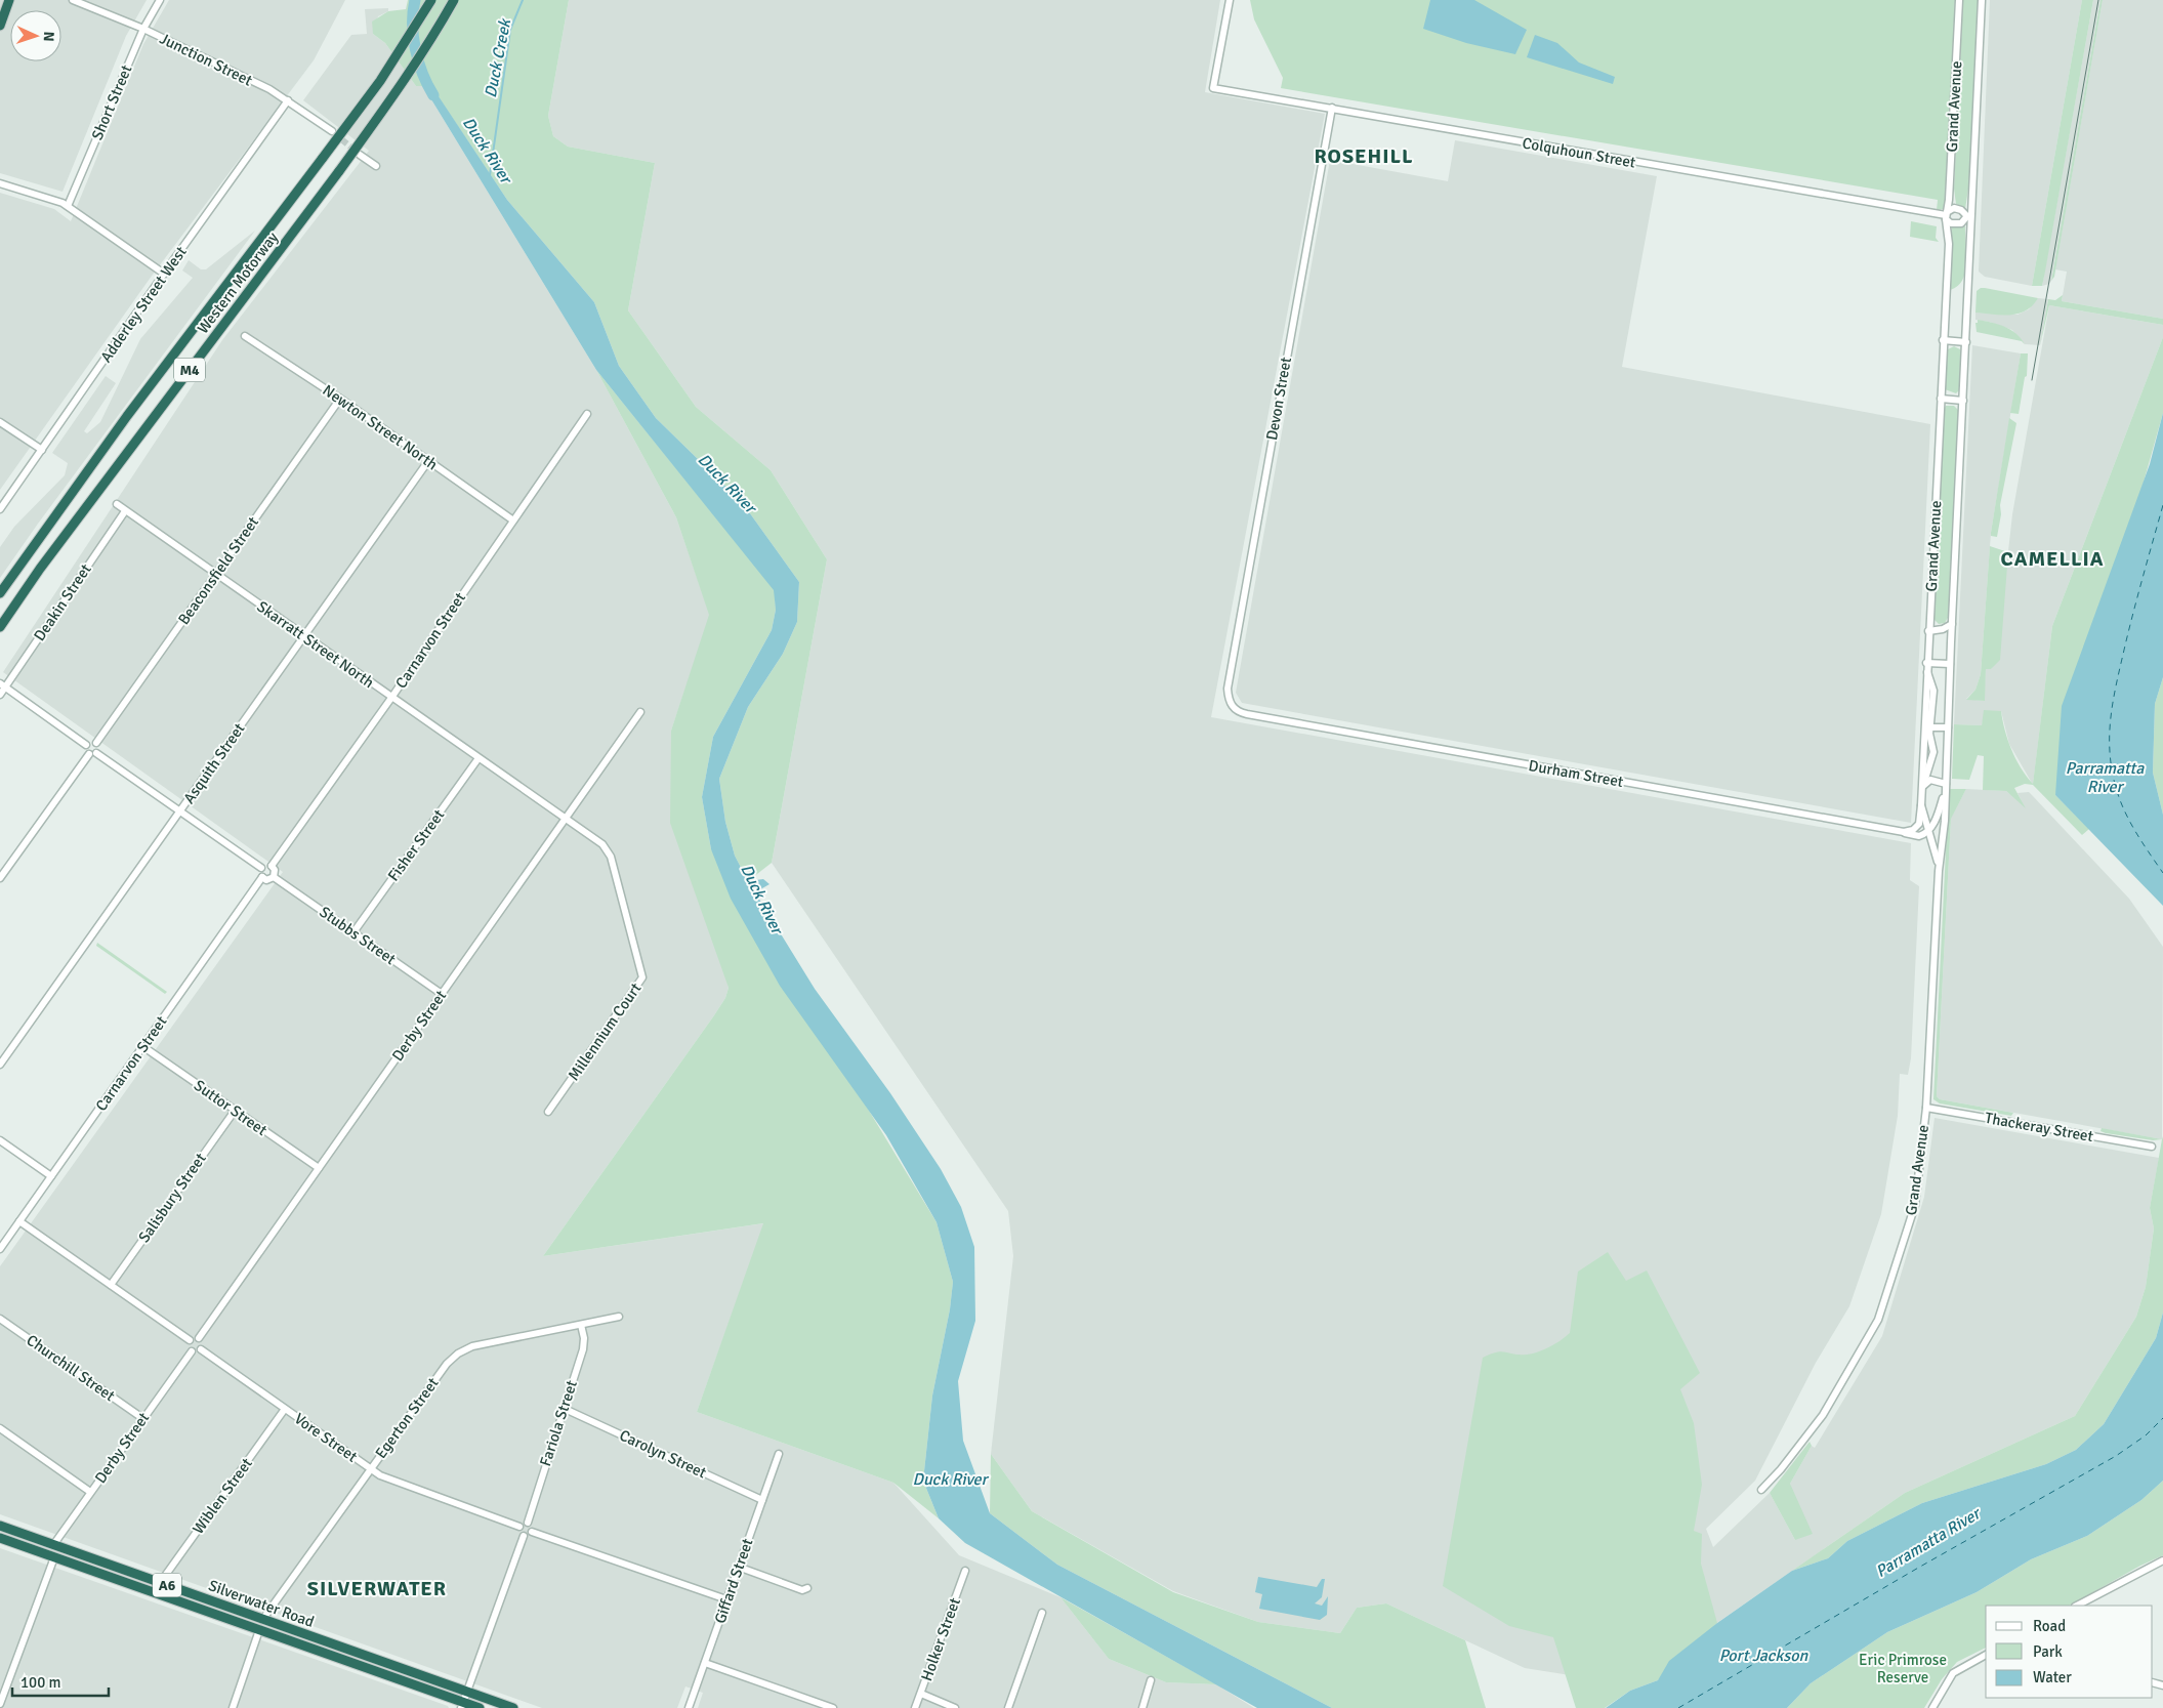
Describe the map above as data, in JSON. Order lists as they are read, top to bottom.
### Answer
{
  "streets": {
    "highway": [
      "Western Motorway",
      "M4",
      "A6",
      "Silverwater Road"
    ],
    "street": [
      "Junction Street",
      "Short Street",
      "Grand Avenue",
      "Colquhoun Street",
      "Adderley Street West",
      "Devon Street",
      "Newton Street North",
      "Beaconsfield Street",
      "Deakin Street",
      "Carnarvon Street",
      "Skarratt Street North",
      "Asquith Street",
      "Durham Street",
      "Fisher Street",
      "Stubbs Street",
      "Derby Street",
      "Millennium Court",
      "Suttor Street",
      "Thackeray Street",
      "Salisbury Street",
      "Churchill Street",
      "Egerton Street",
      "Fariola Street",
      "Vore Street",
      "Carolyn Street",
      "Wiblen Street",
      "Giffard Street",
      "Holker Street"
    ]
  },
  "crossings": [
    ["Junction Street", "Short Street"],
    ["Junction Street", "Adderley Street West"],
    ["Grand Avenue", "Colquhoun Street"],
    ["Grand Avenue", "Durham Street"],
    ["Grand Avenue", "Thackeray Street"],
    ["Colquhoun Street", "Devon Street"],
    ["Devon Street", "Durham Street"],
    ["Newton Street North", "Beaconsfield Street"],
    ["Newton Street North", "Carnarvon Street"],
    ["Newton Street North", "Asquith Street"],
    ["Beaconsfield Street", "Skarratt Street North"],
    ["Deakin Street", "Skarratt Street North"],
    ["Carnarvon Street", "Skarratt Street North"],
    ["Carnarvon Street", "Stubbs Street"],
    ["Carnarvon Street", "Suttor Street"],
    ["Skarratt Street North", "Asquith Street"],
    ["Skarratt Street North", "Fisher Street"],
    ["Skarratt Street North", "Derby Street"],
    ["Skarratt Street North", "Millennium Court"],
    ["Fisher Street", "Stubbs Street"],
    ["Stubbs Street", "Derby Street"],
    ["Derby Street", "Millennium Court"],
    ["Derby Street", "Suttor Street"],
    ["Derby Street", "Churchill Street"],
    ["Derby Street", "Vore Street"],
    ["Derby Street", "Silverwater Road"],
    ["Suttor Street", "Salisbury Street"],
    ["Egerton Street", "Fariola Street"],
    ["Egerton Street", "Vore Street"],
    ["Egerton Street", "Silverwater Road"],
    ["Fariola Street", "Vore Street"],
    ["Fariola Street", "Carolyn Street"],
    ["Vore Street", "Wiblen Street"],
    ["Carolyn Street", "Giffard Street"],
    ["Wiblen Street", "Silverwater Road"]
  ],
  "districts": ["ROSEHILL", "CAMELLIA", "SILVERWATER"],
  "water": [
    "Duck Creek",
    "Duck River",
    "Parramatta River",
    "Port Jackson"
  ],
  "parks": ["Eric Primrose Reserve"],
  "legend": ["Road", "Park", "Water"],
  "scale_bar": "100 m",
  "north": "right"
}
